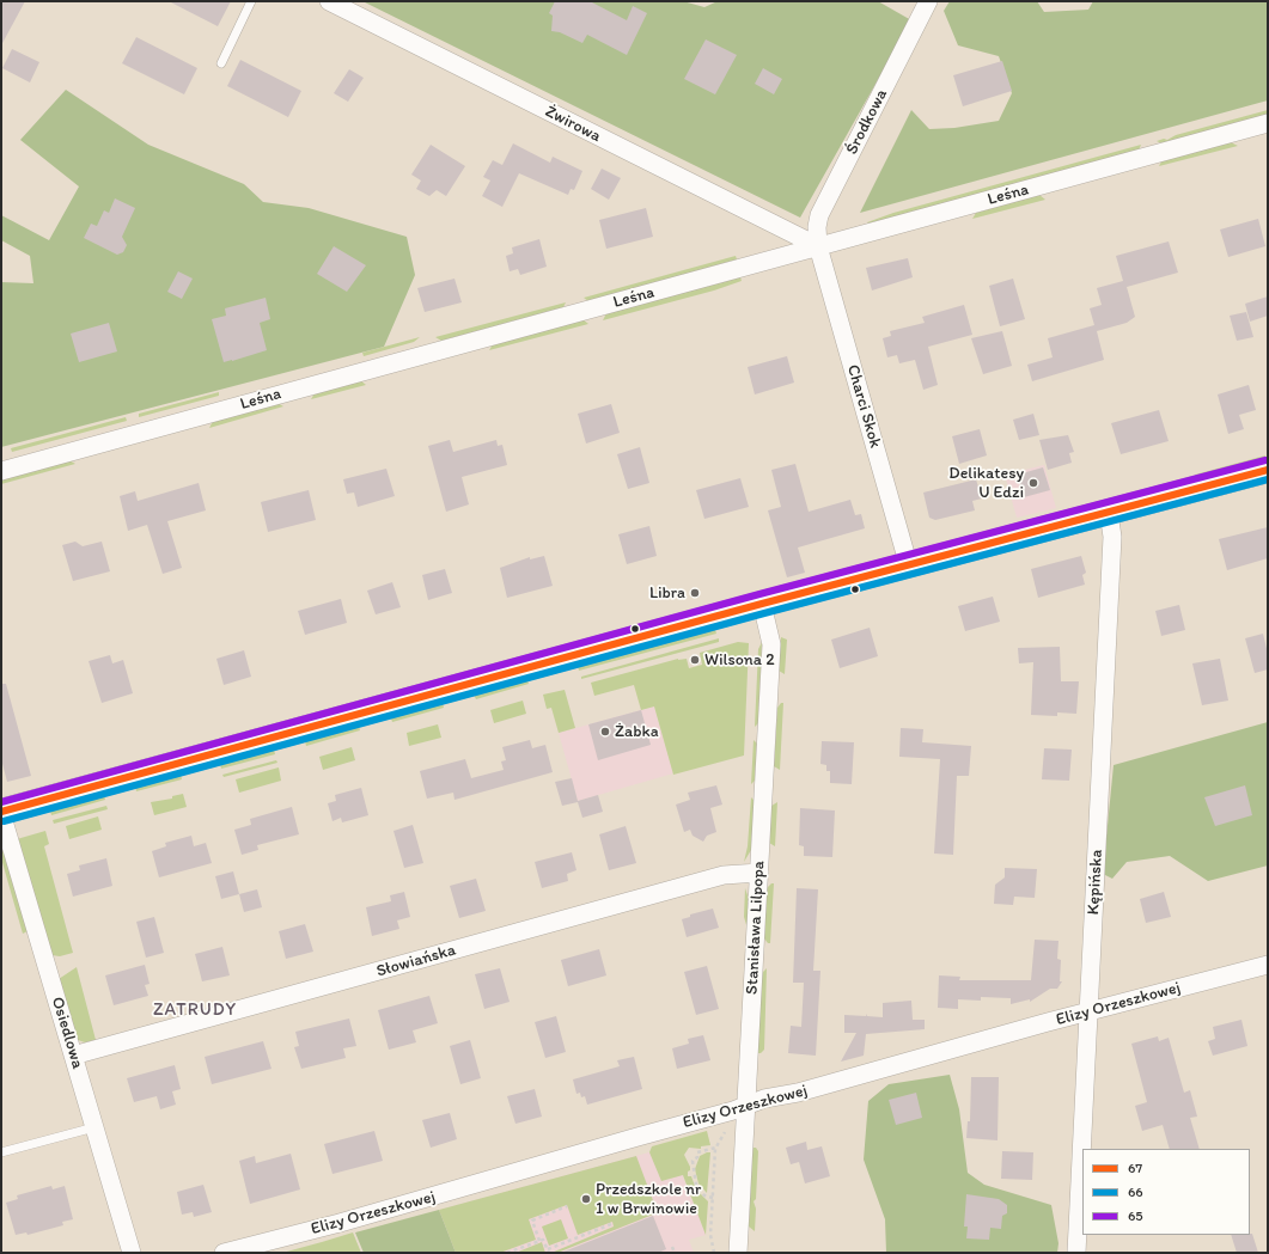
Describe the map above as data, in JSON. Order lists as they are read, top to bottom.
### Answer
{
  "streets": {
    "street": [
      "Środkowa",
      "Żwirowa",
      "Leśna",
      "Charci Skok",
      "Kępińska",
      "Stanisława Lilpopa",
      "Słowiańska",
      "Elizy Orzeszkowej",
      "Osiedlowa"
    ]
  },
  "crossings": [
    ["Środkowa", "Żwirowa"],
    ["Środkowa", "Leśna"],
    ["Środkowa", "Charci Skok"],
    ["Żwirowa", "Leśna"],
    ["Żwirowa", "Charci Skok"],
    ["Leśna", "Charci Skok"],
    ["Kępińska", "Elizy Orzeszkowej"],
    ["Stanisława Lilpopa", "Słowiańska"],
    ["Stanisława Lilpopa", "Elizy Orzeszkowej"],
    ["Słowiańska", "Osiedlowa"]
  ],
  "districts": ["ZATRUDY"],
  "places": [
    "Delikatesy U Edzi",
    "Libra",
    "Wilsona 2",
    "Żabka",
    "Przedszkole nr 1 w Brwinowie"
  ],
  "lines": ["transit line 65", "transit line 67", "transit line 66"],
  "legend": ["67", "66", "65"]
}
